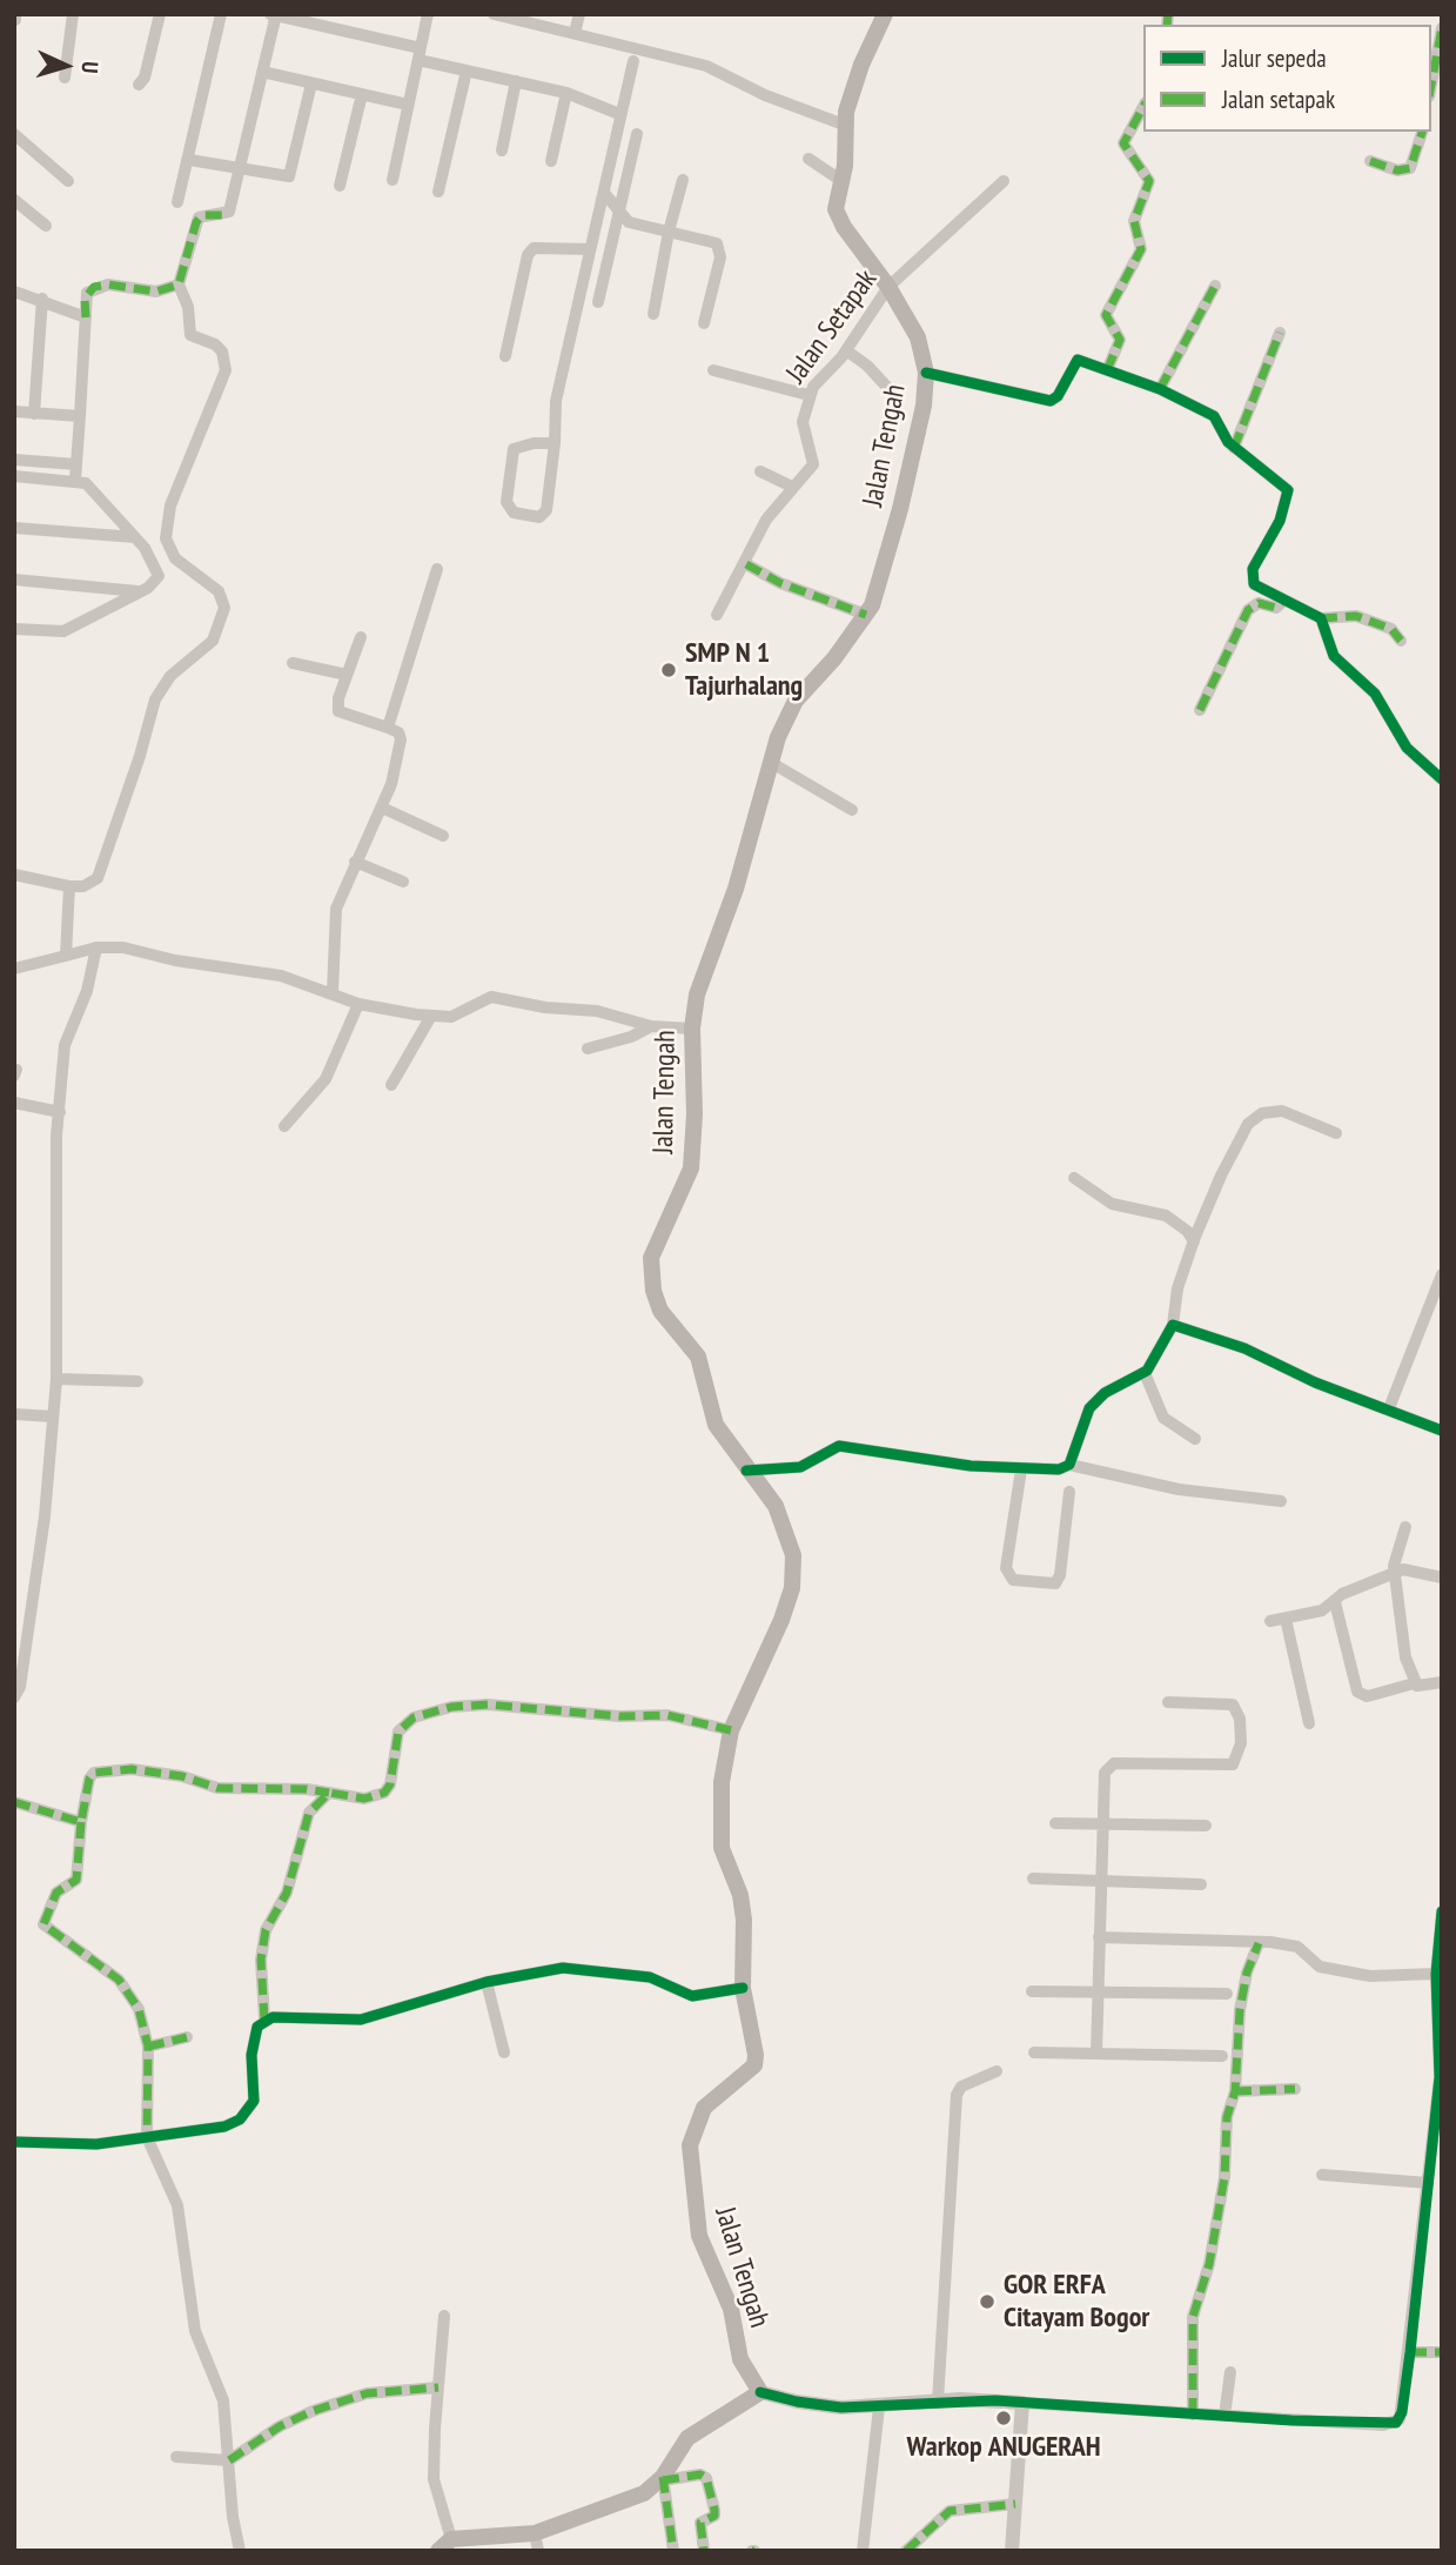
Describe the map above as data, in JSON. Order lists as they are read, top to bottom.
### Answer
{
  "streets": {
    "main road": ["Jalan Tengah"],
    "street": ["Jalan Setapak"]
  },
  "crossings": [
    ["Jalan Setapak", "Jalan Tengah"]
  ],
  "places": ["SMP N 1 Tajurhalang", "GOR ERFA Citayam Bogor", "Warkop ANUGERAH"],
  "legend": ["Jalur sepeda", "Jalan setapak"],
  "north": "right"
}
